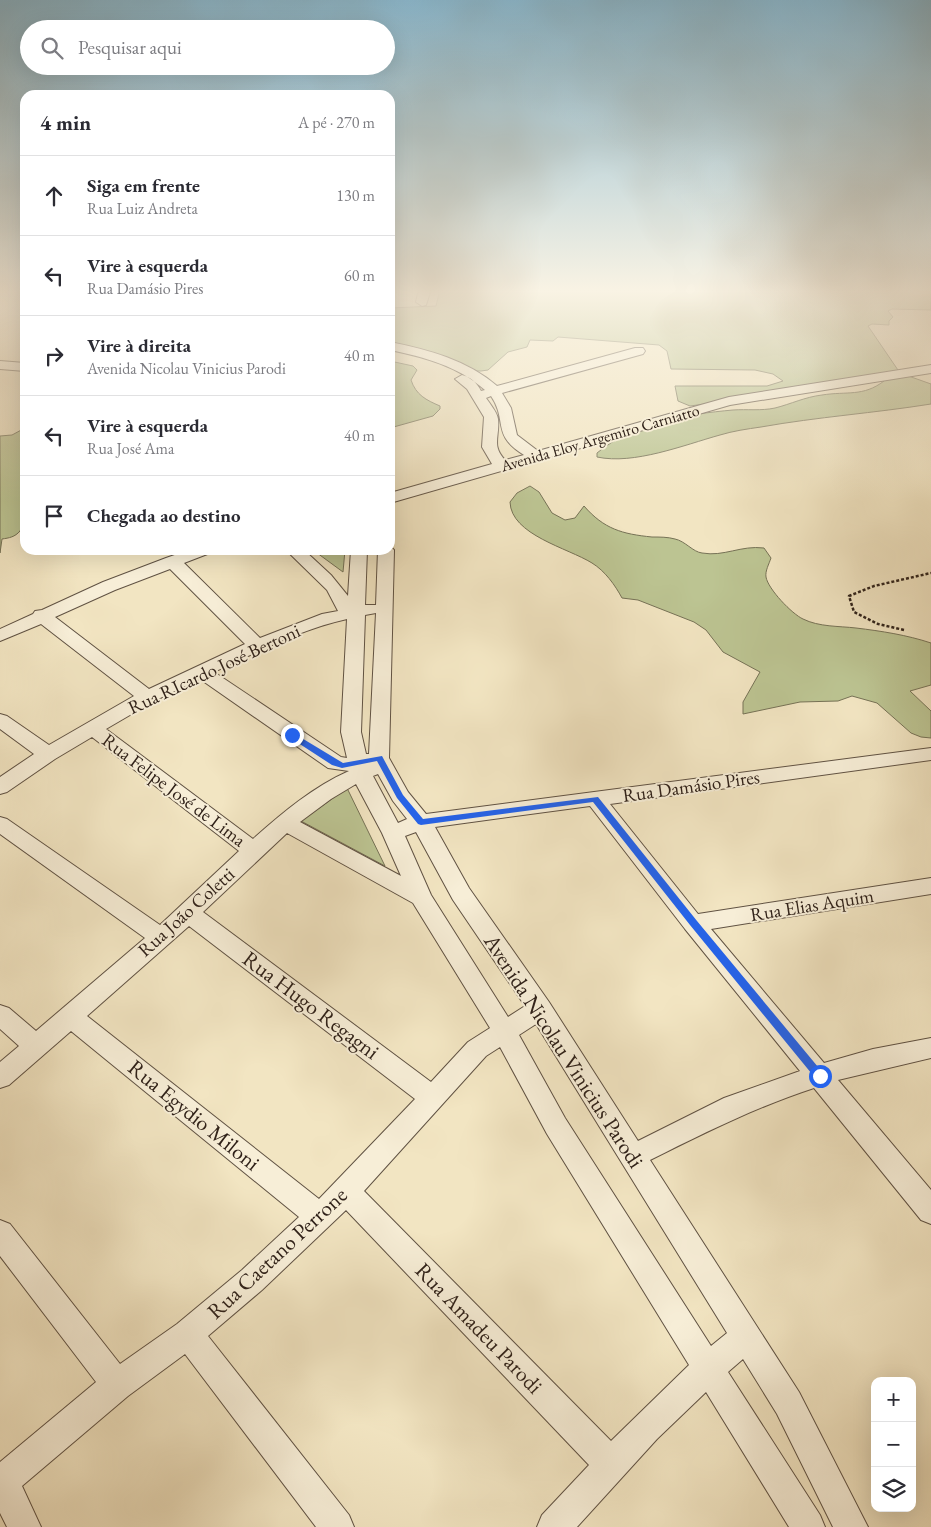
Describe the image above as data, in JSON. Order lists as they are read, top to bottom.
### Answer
{
  "streets": {
    "street": [
      "Avenida Eloy Argemiro Carniatto",
      "Rua RIcardo José Bertoni",
      "Rua Damásio Pires",
      "Rua Felipe José de Lima",
      "Rua Elias Aquim",
      "Rua João Coletti",
      "Rua Hugo Regagni",
      "Avenida Nicolau Vinicius Parodi",
      "Rua Egydio Miloni",
      "Rua Caetano Perrone",
      "Rua Amadeu Parodi"
    ]
  },
  "crossings": [
    ["Rua RIcardo José Bertoni", "Rua Felipe José de Lima"],
    ["Rua RIcardo José Bertoni", "Avenida Nicolau Vinicius Parodi"],
    ["Rua Damásio Pires", "Avenida Nicolau Vinicius Parodi"],
    ["Rua Felipe José de Lima", "Rua João Coletti"],
    ["Rua João Coletti", "Rua Hugo Regagni"],
    ["Rua João Coletti", "Avenida Nicolau Vinicius Parodi"],
    ["Rua João Coletti", "Rua Egydio Miloni"],
    ["Rua Hugo Regagni", "Rua Caetano Perrone"],
    ["Avenida Nicolau Vinicius Parodi", "Rua Caetano Perrone"],
    ["Rua Egydio Miloni", "Rua Caetano Perrone"],
    ["Rua Caetano Perrone", "Rua Amadeu Parodi"]
  ],
  "page": {
    "search": "Pesquisar aqui",
    "heading": ["4 min", "A pé · 270 m"],
    "list": [
      ["Siga em frente", "Rua Luiz Andreta", "130 m"],
      ["Vire à esquerda", "Rua Damásio Pires", "60 m"],
      ["Vire à direita", "Avenida Nicolau Vinicius Parodi", "40 m"],
      ["Vire à esquerda", "Rua José Ama", "40 m"],
      "Chegada ao destino"
    ],
    "map_buttons": ["+", "−"]
  }
}
